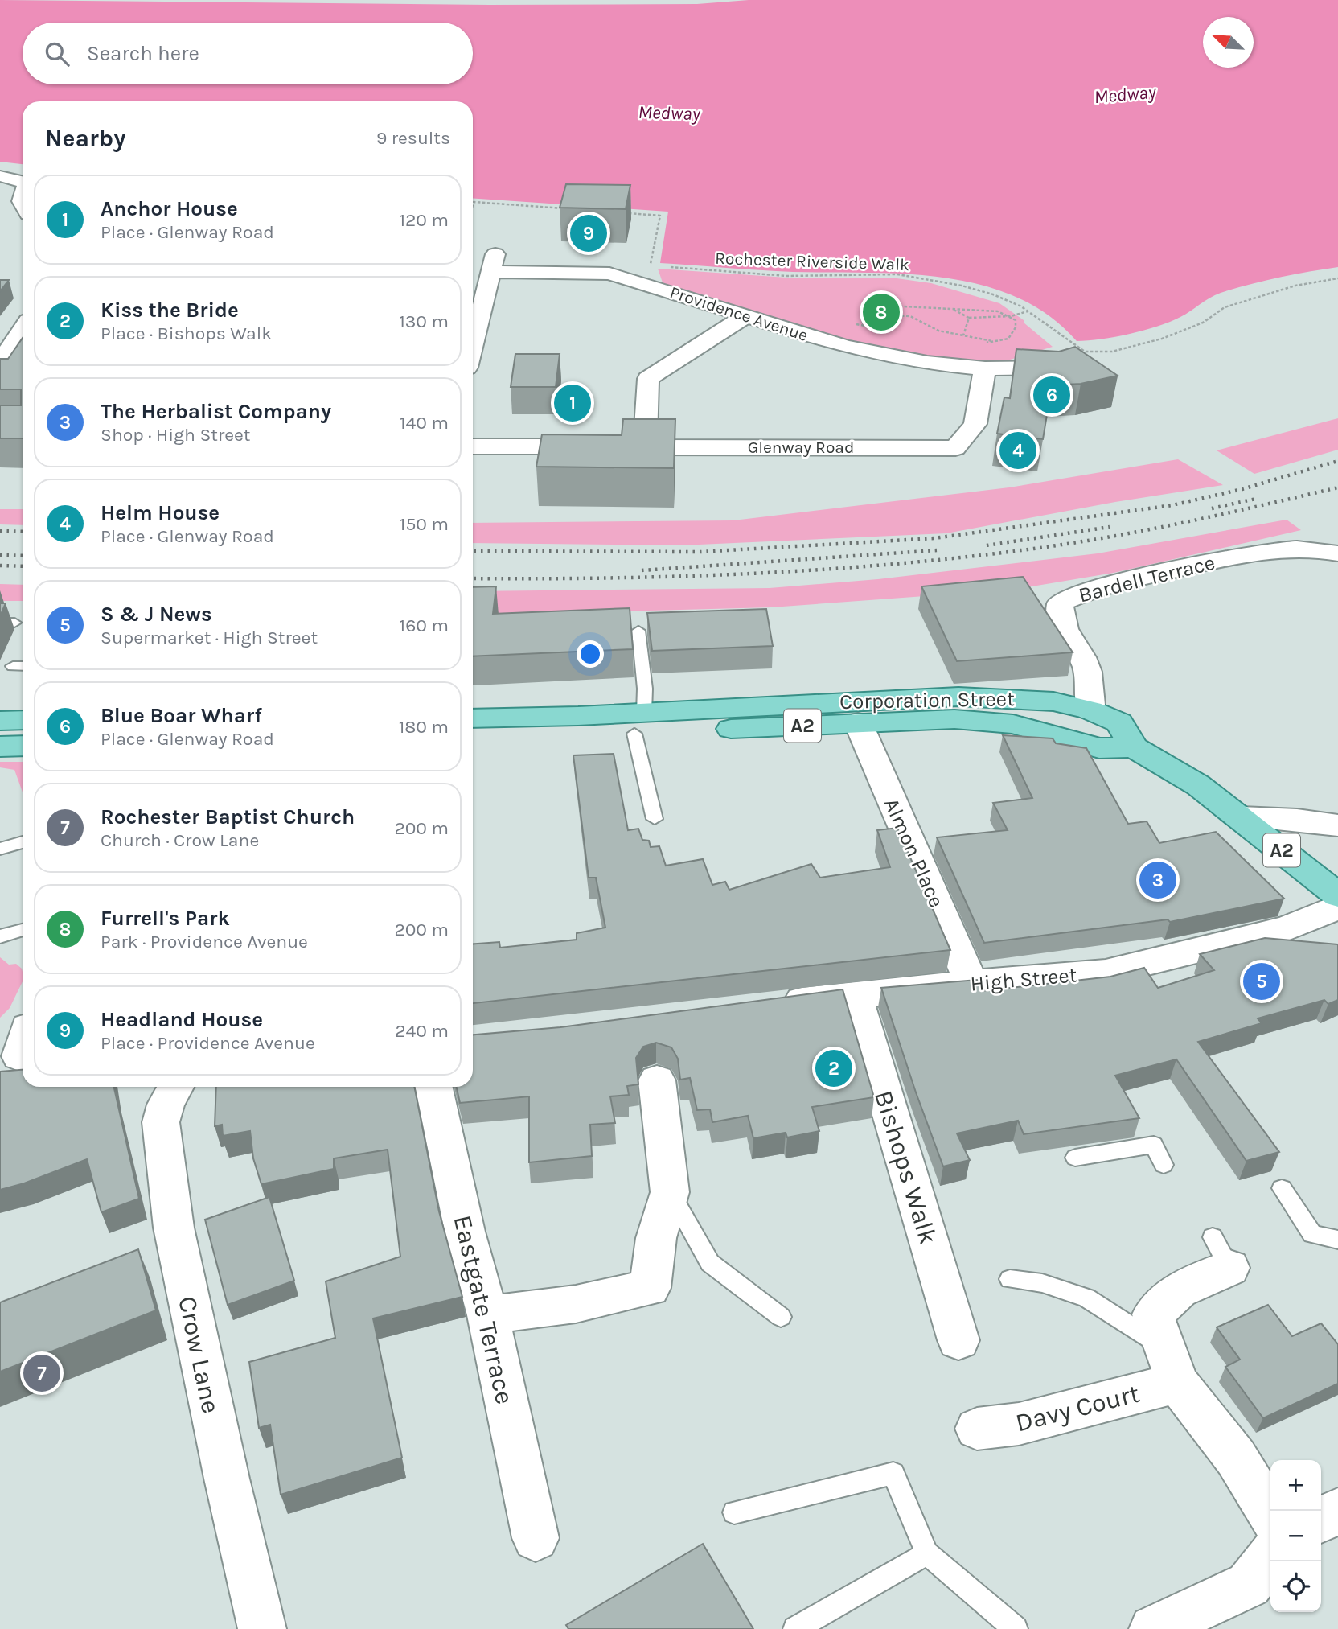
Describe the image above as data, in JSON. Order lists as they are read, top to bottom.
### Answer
{
  "streets": {
    "main road": ["Corporation Street", "A2"],
    "street": [
      "Providence Avenue",
      "Glenway Road",
      "Bardell Terrace",
      "Almon Place",
      "High Street",
      "Bishops Walk",
      "Eastgate Terrace",
      "Crow Lane",
      "Davy Court"
    ],
    "path": ["Rochester Riverside Walk"]
  },
  "crossings": [
    ["Providence Avenue", "Glenway Road"],
    ["Bardell Terrace", "Corporation Street"],
    ["Corporation Street", "Almon Place"],
    ["Corporation Street", "High Street"],
    ["Almon Place", "High Street"],
    ["High Street", "Bishops Walk"]
  ],
  "water": ["Medway"],
  "north": "top left",
  "page": {
    "search": "Search here",
    "heading": ["Nearby", "9 results"],
    "list": [
      {
        "mark": "1",
        "name": "Anchor House",
        "note": "Place · Glenway Road",
        "value": "120 m"
      },
      {
        "mark": "2",
        "name": "Kiss the Bride",
        "note": "Place · Bishops Walk",
        "value": "130 m"
      },
      {
        "mark": "3",
        "name": "The Herbalist Company",
        "note": "Shop · High Street",
        "value": "140 m"
      },
      {
        "mark": "4",
        "name": "Helm House",
        "note": "Place · Glenway Road",
        "value": "150 m"
      },
      {
        "mark": "5",
        "name": "S & J News",
        "note": "Supermarket · High Street",
        "value": "160 m"
      },
      {
        "mark": "6",
        "name": "Blue Boar Wharf",
        "note": "Place · Glenway Road",
        "value": "180 m"
      },
      {
        "mark": "7",
        "name": "Rochester Baptist Church",
        "note": "Church · Crow Lane",
        "value": "200 m"
      },
      {
        "mark": "8",
        "name": "Furrell's Park",
        "note": "Park · Providence Avenue",
        "value": "200 m"
      },
      {
        "mark": "9",
        "name": "Headland House",
        "note": "Place · Providence Avenue",
        "value": "240 m"
      }
    ],
    "pins": [
      "9",
      "8",
      "6",
      "1",
      "4",
      "3",
      "5",
      "2",
      "7"
    ],
    "map_buttons": ["+", "−"]
  }
}
